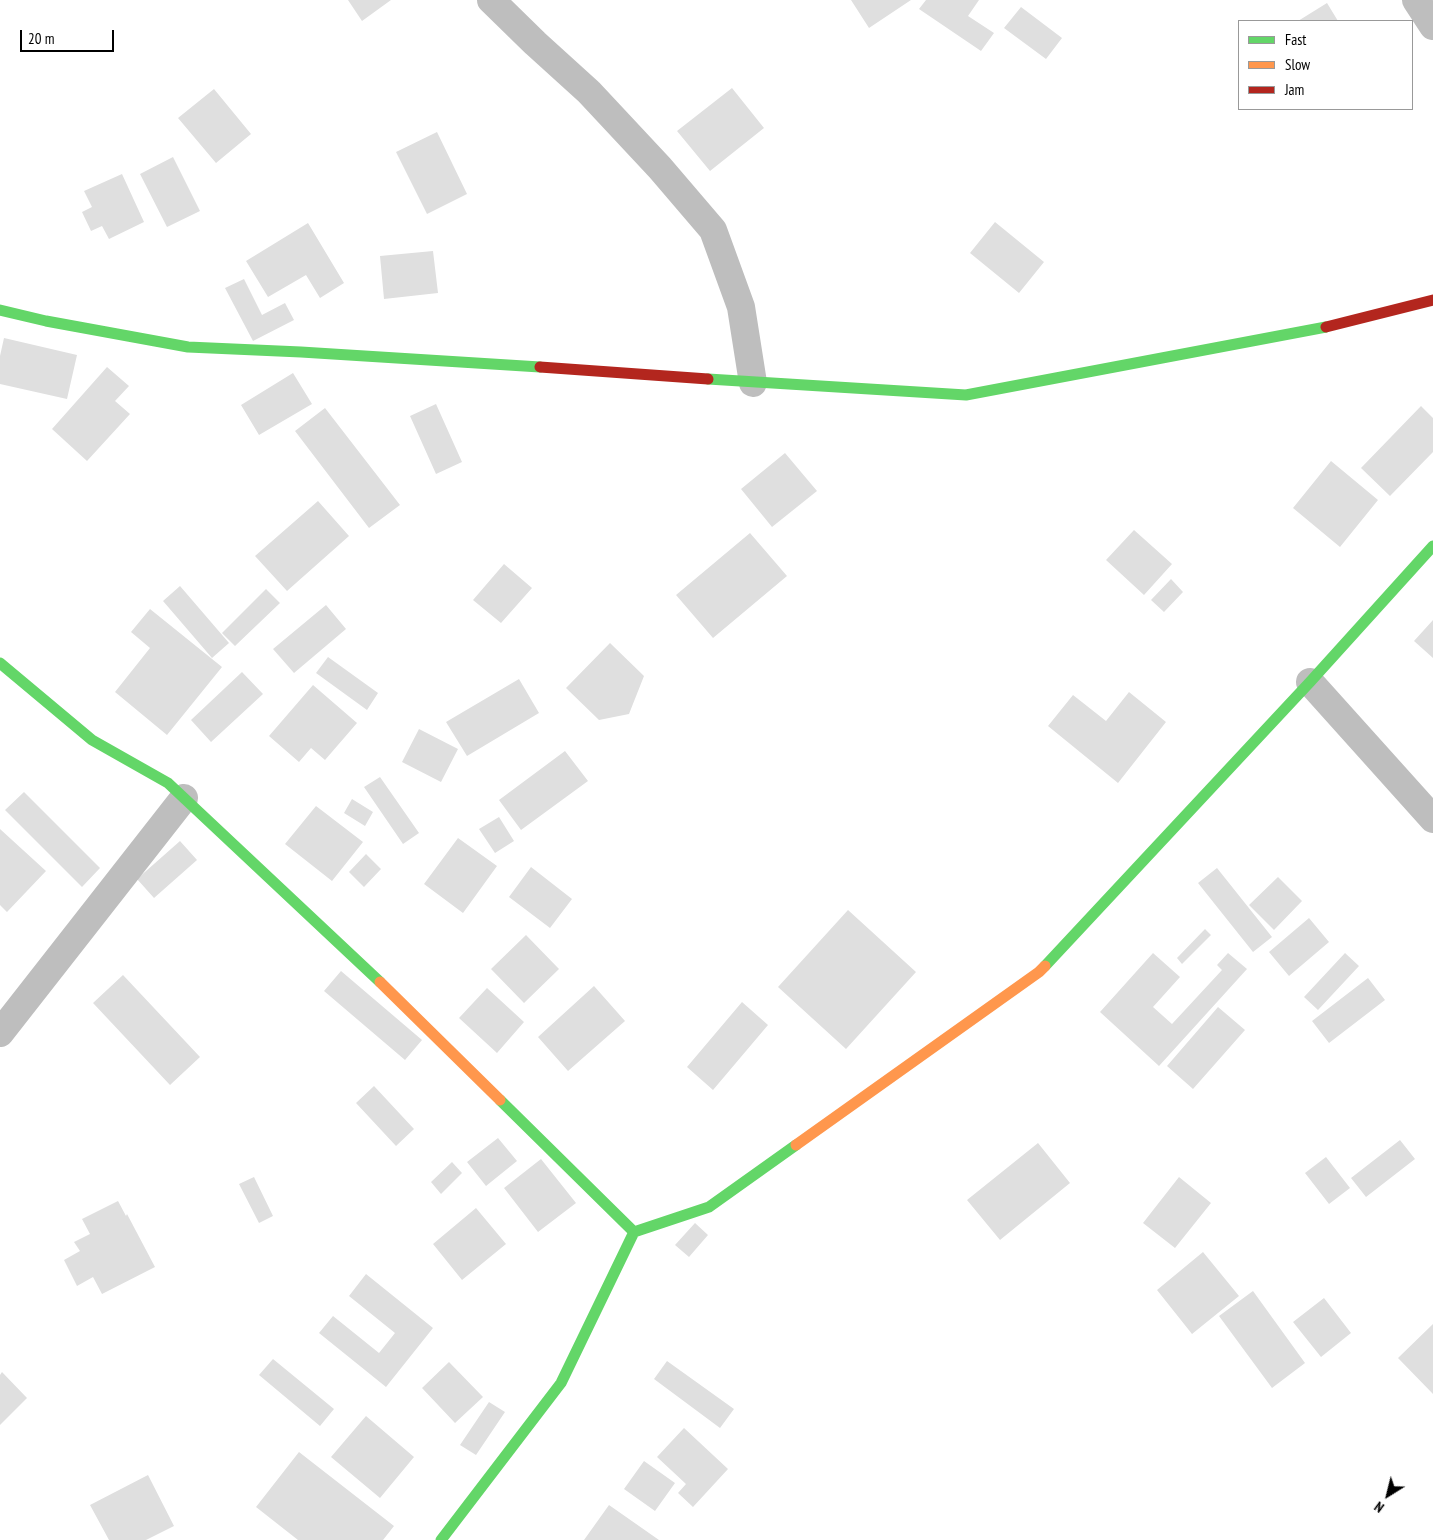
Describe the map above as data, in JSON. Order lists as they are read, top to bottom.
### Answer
{
  "legend": ["Fast", "Slow", "Jam"],
  "scale_bar": "20 m",
  "north": "bottom left"
}
